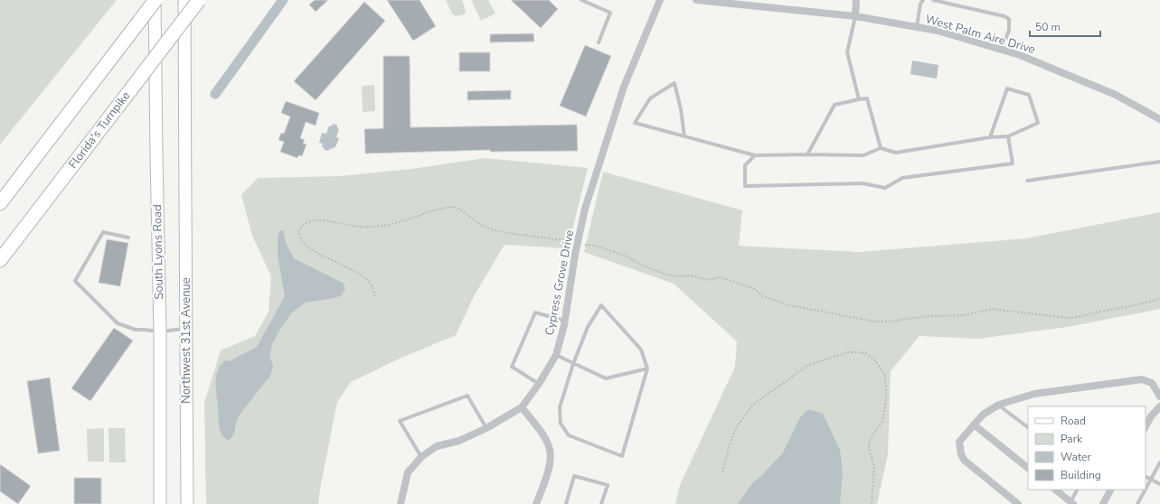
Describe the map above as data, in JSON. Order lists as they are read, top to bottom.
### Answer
{
  "streets": {
    "highway": ["Florida's Turnpike"],
    "main road": ["South Lyons Road", "Northwest 31st Avenue"],
    "street": ["West Palm Aire Drive", "Cypress Grove Drive"]
  },
  "legend": [
    "Road",
    "Park",
    "Water",
    "Building"
  ],
  "scale_bar": "50 m"
}
